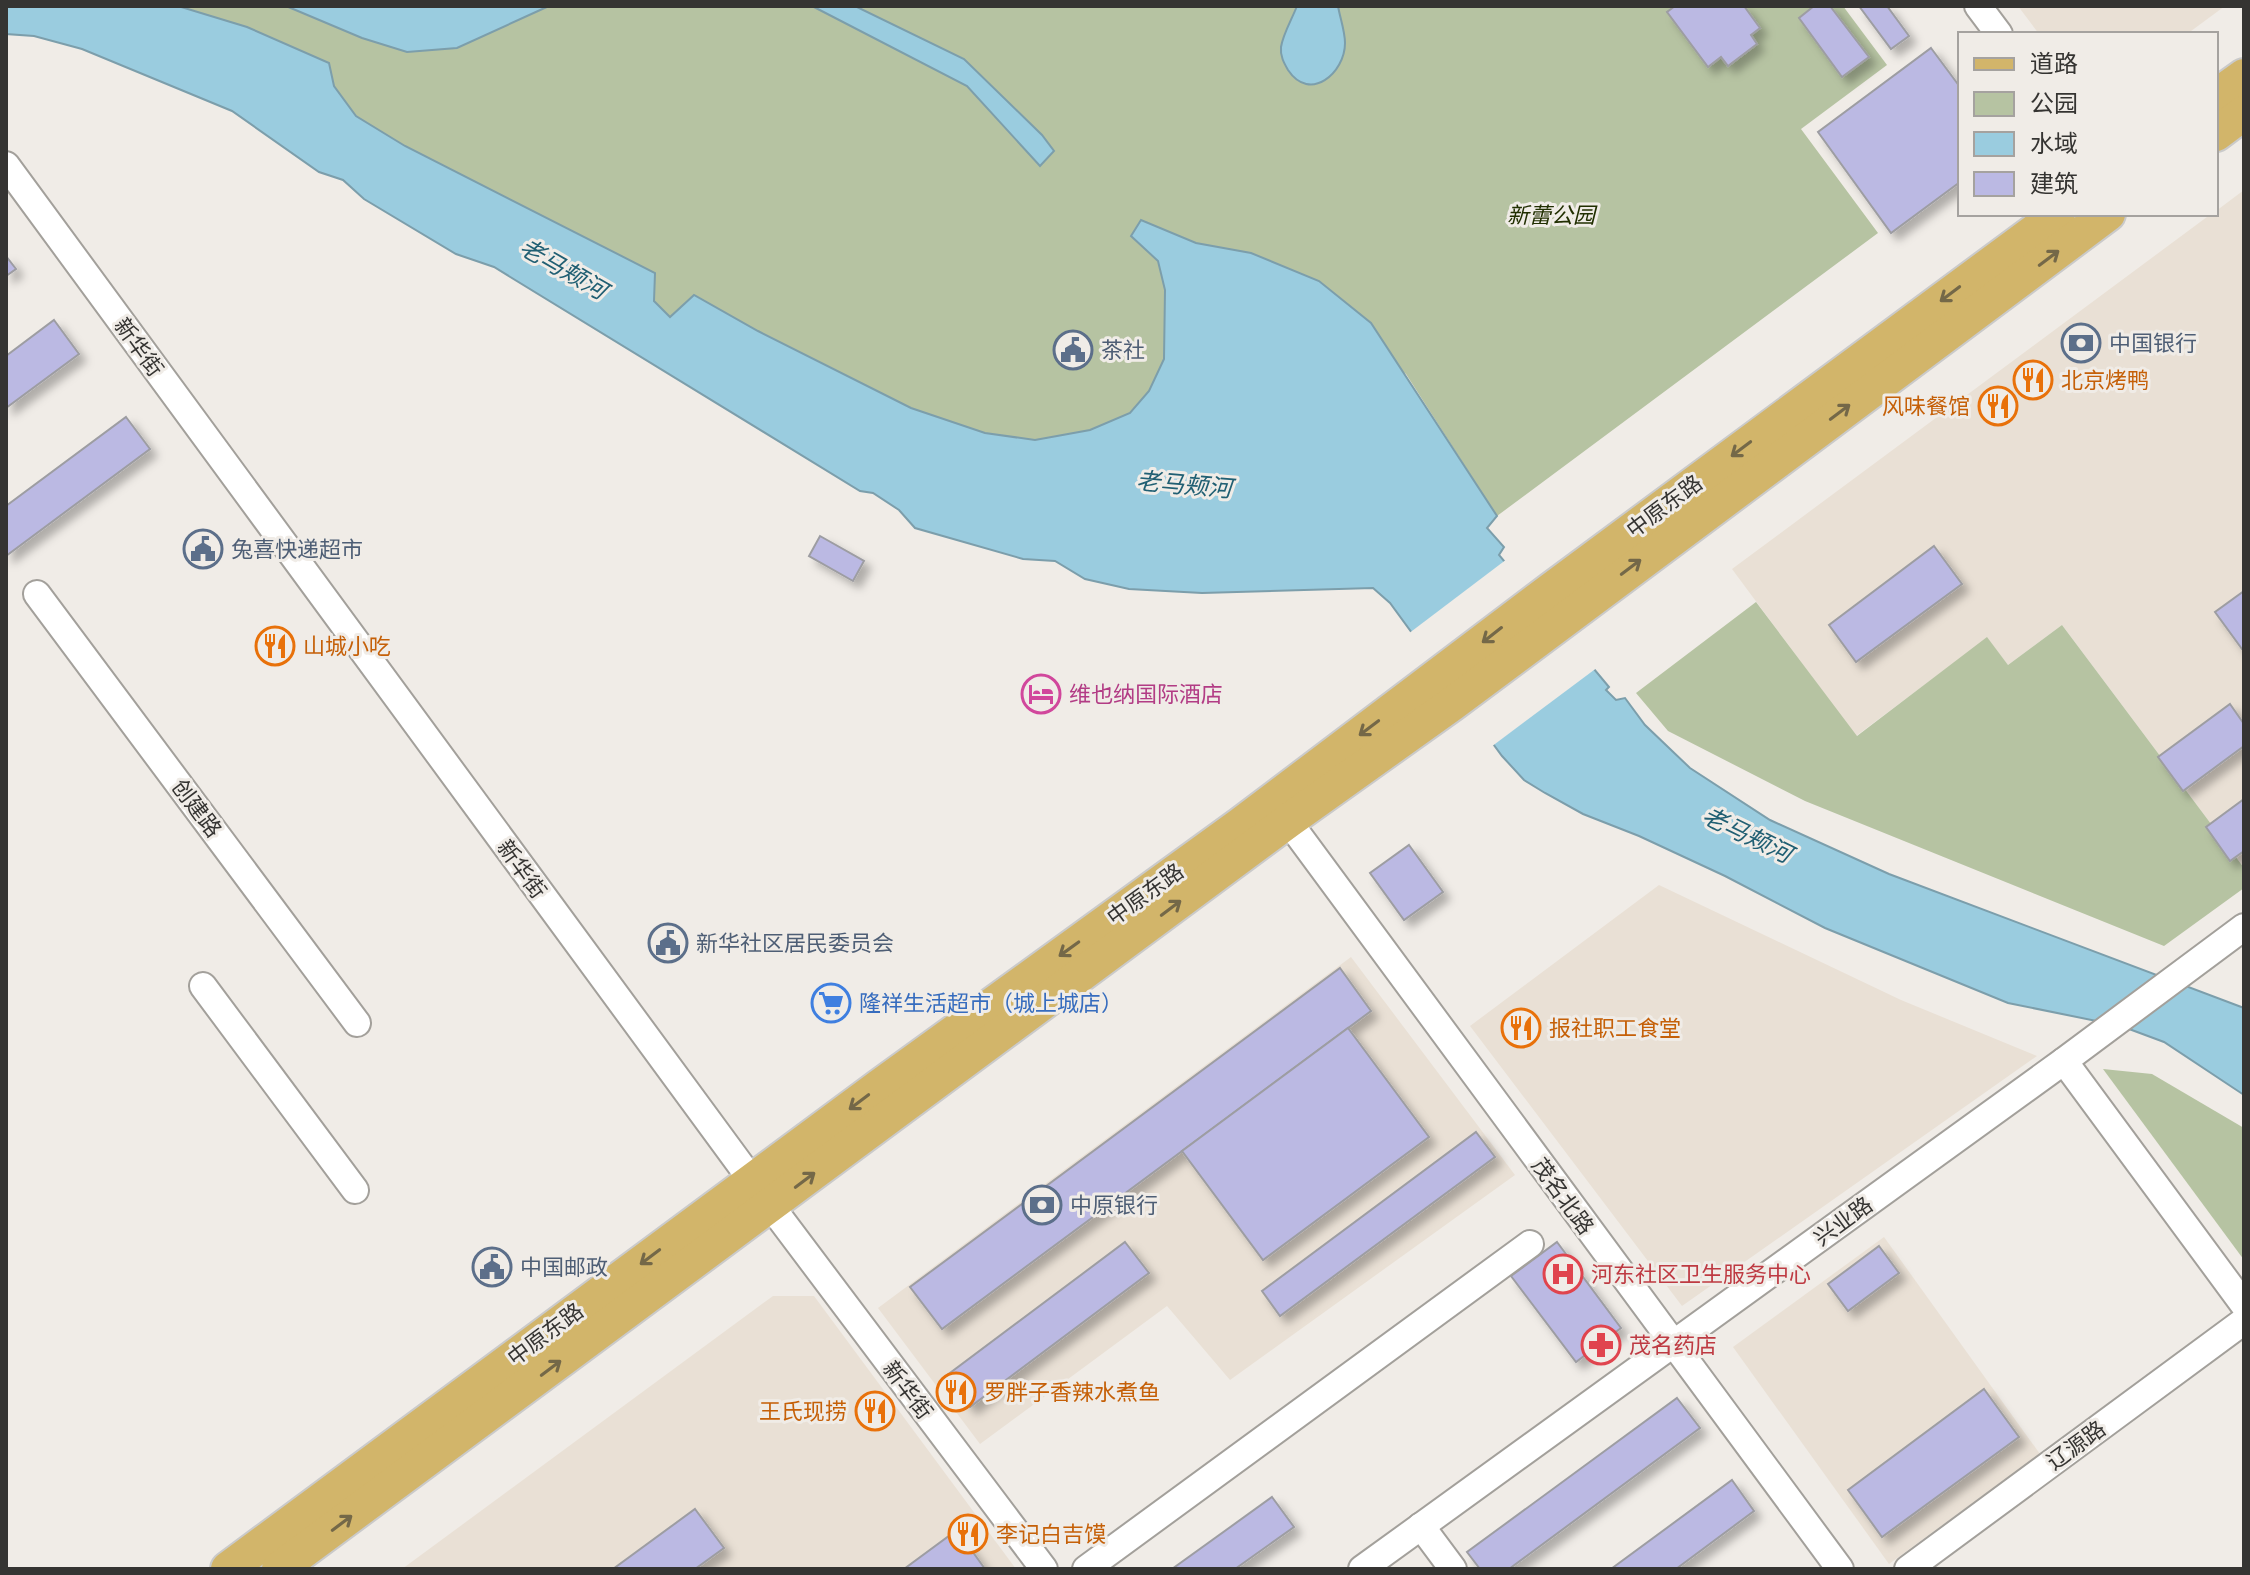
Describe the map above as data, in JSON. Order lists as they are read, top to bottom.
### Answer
{
  "streets": {
    "main road": ["中原东路"],
    "street": [
      "新华街",
      "创建路",
      "茂名北路",
      "兴业路",
      "辽源路"
    ]
  },
  "crossings": [
    ["新华街", "中原东路"],
    ["中原东路", "茂名北路"],
    ["茂名北路", "兴业路"]
  ],
  "water": ["老马颊河"],
  "parks": ["新蕾公园"],
  "places": {
    "bank": ["中国银行", "中原银行"],
    "public building": [
      "茶社",
      "兔喜快递超市",
      "新华社区居民委员会",
      "中国邮政"
    ],
    "restaurant": [
      "北京烤鸭",
      "风味餐馆",
      "山城小吃",
      "报社职工食堂",
      "罗胖子香辣水煮鱼",
      "王氏现捞",
      "李记白吉馍"
    ],
    "hotel": ["维也纳国际酒店"],
    "supermarket": ["隆祥生活超市（城上城店）"],
    "hospital": ["河东社区卫生服务中心"],
    "pharmacy": ["茂名药店"]
  },
  "legend": [
    "道路",
    "公园",
    "水域",
    "建筑"
  ]
}
